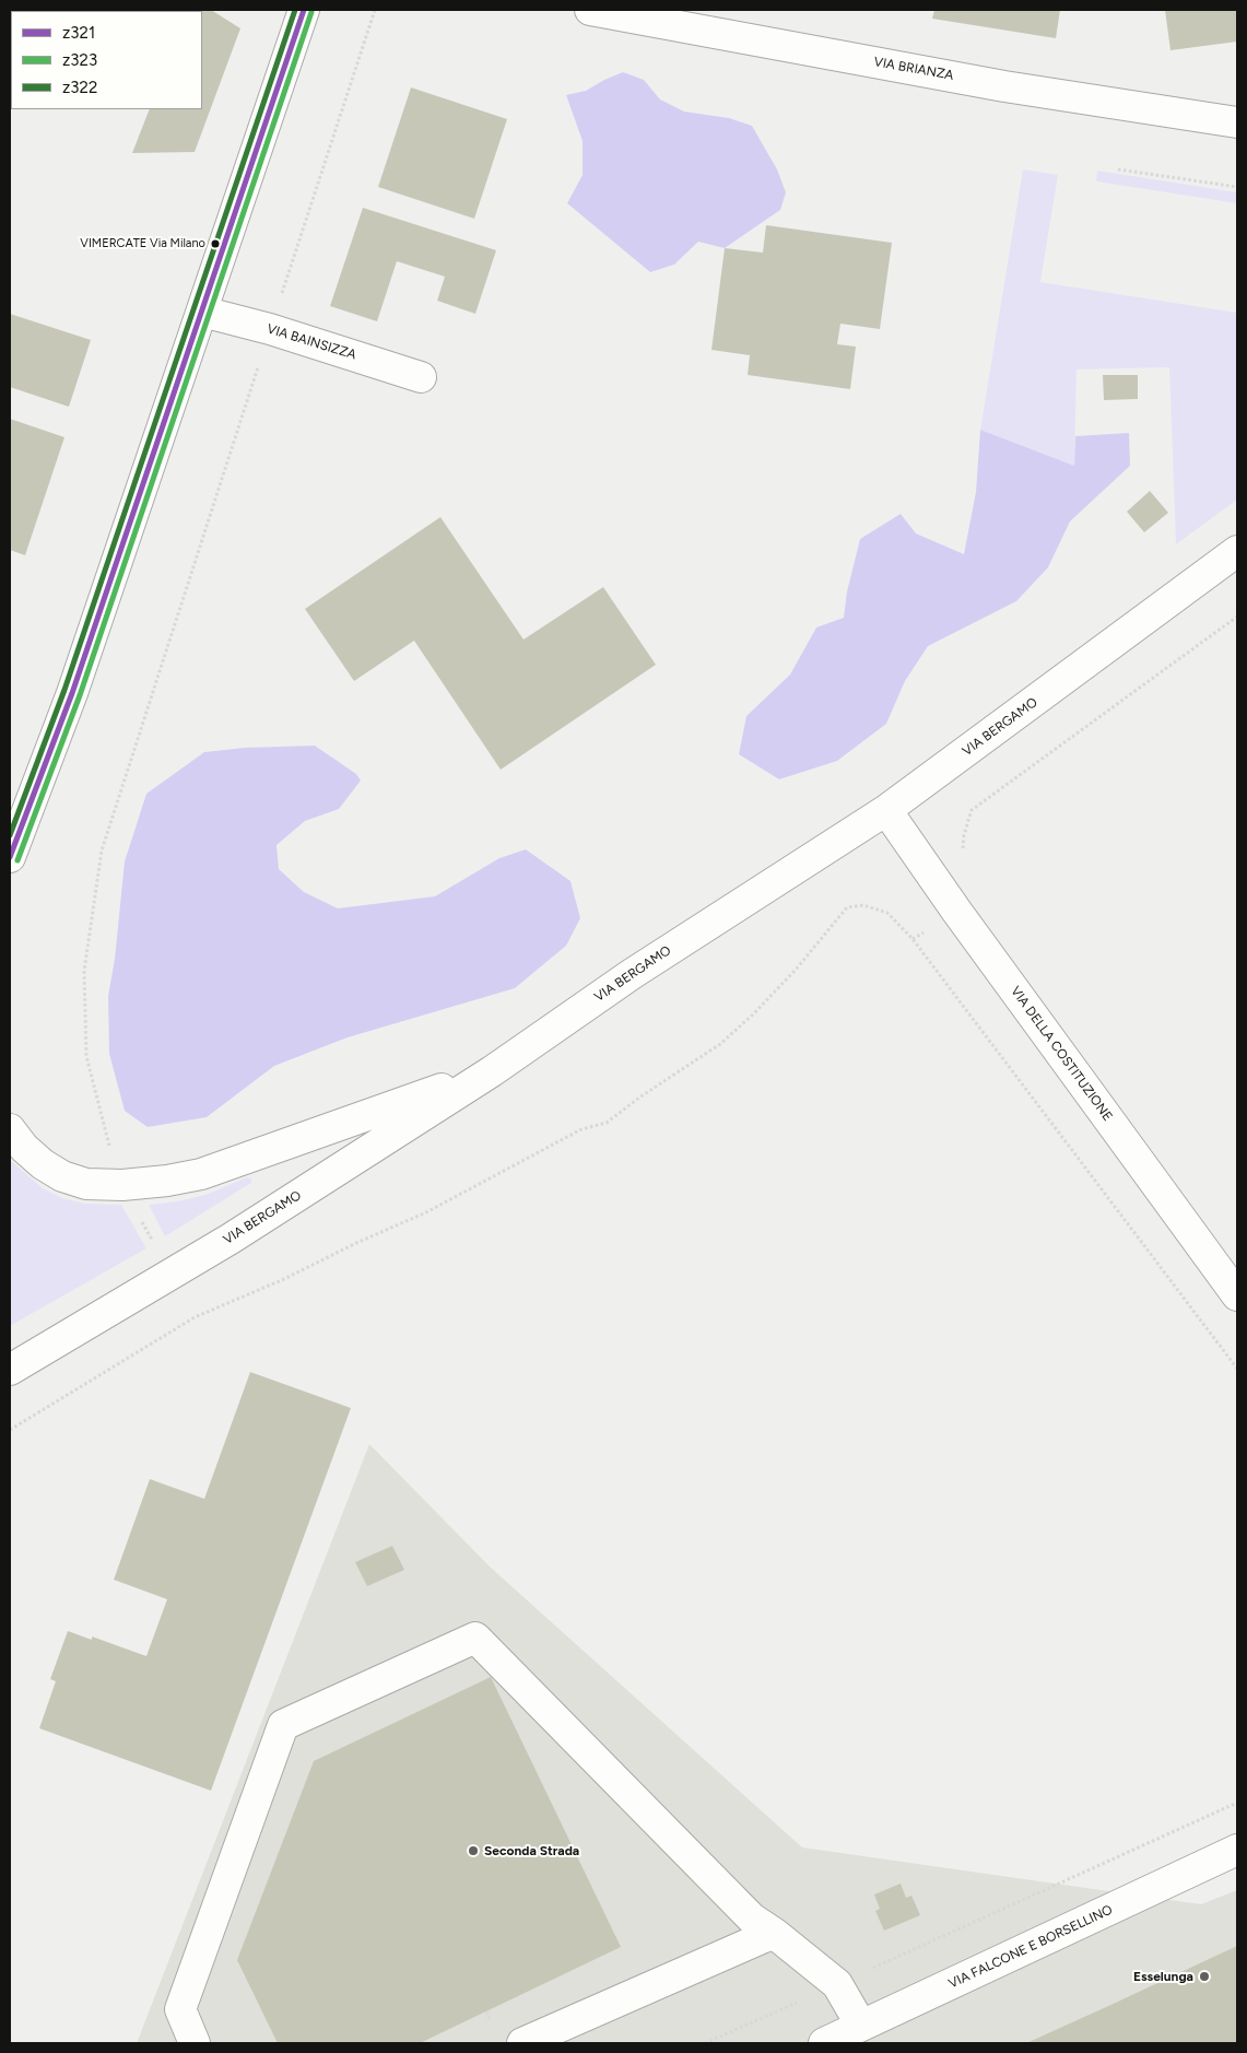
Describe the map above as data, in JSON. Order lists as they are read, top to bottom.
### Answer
{
  "streets": {
    "street": [
      "VIA BRIANZA",
      "VIA BAINSIZZA",
      "VIA BERGAMO",
      "VIA DELLA COSTITUZIONE",
      "VIA FALCONE E BORSELLINO"
    ]
  },
  "crossings": [
    ["VIA BERGAMO", "VIA DELLA COSTITUZIONE"]
  ],
  "places": ["VIMERCATE Via Milano", "Seconda Strada", "Esselunga"],
  "lines": ["transit line z321", "transit line z322", "transit line z323"],
  "legend": ["z321", "z323", "z322"]
}
